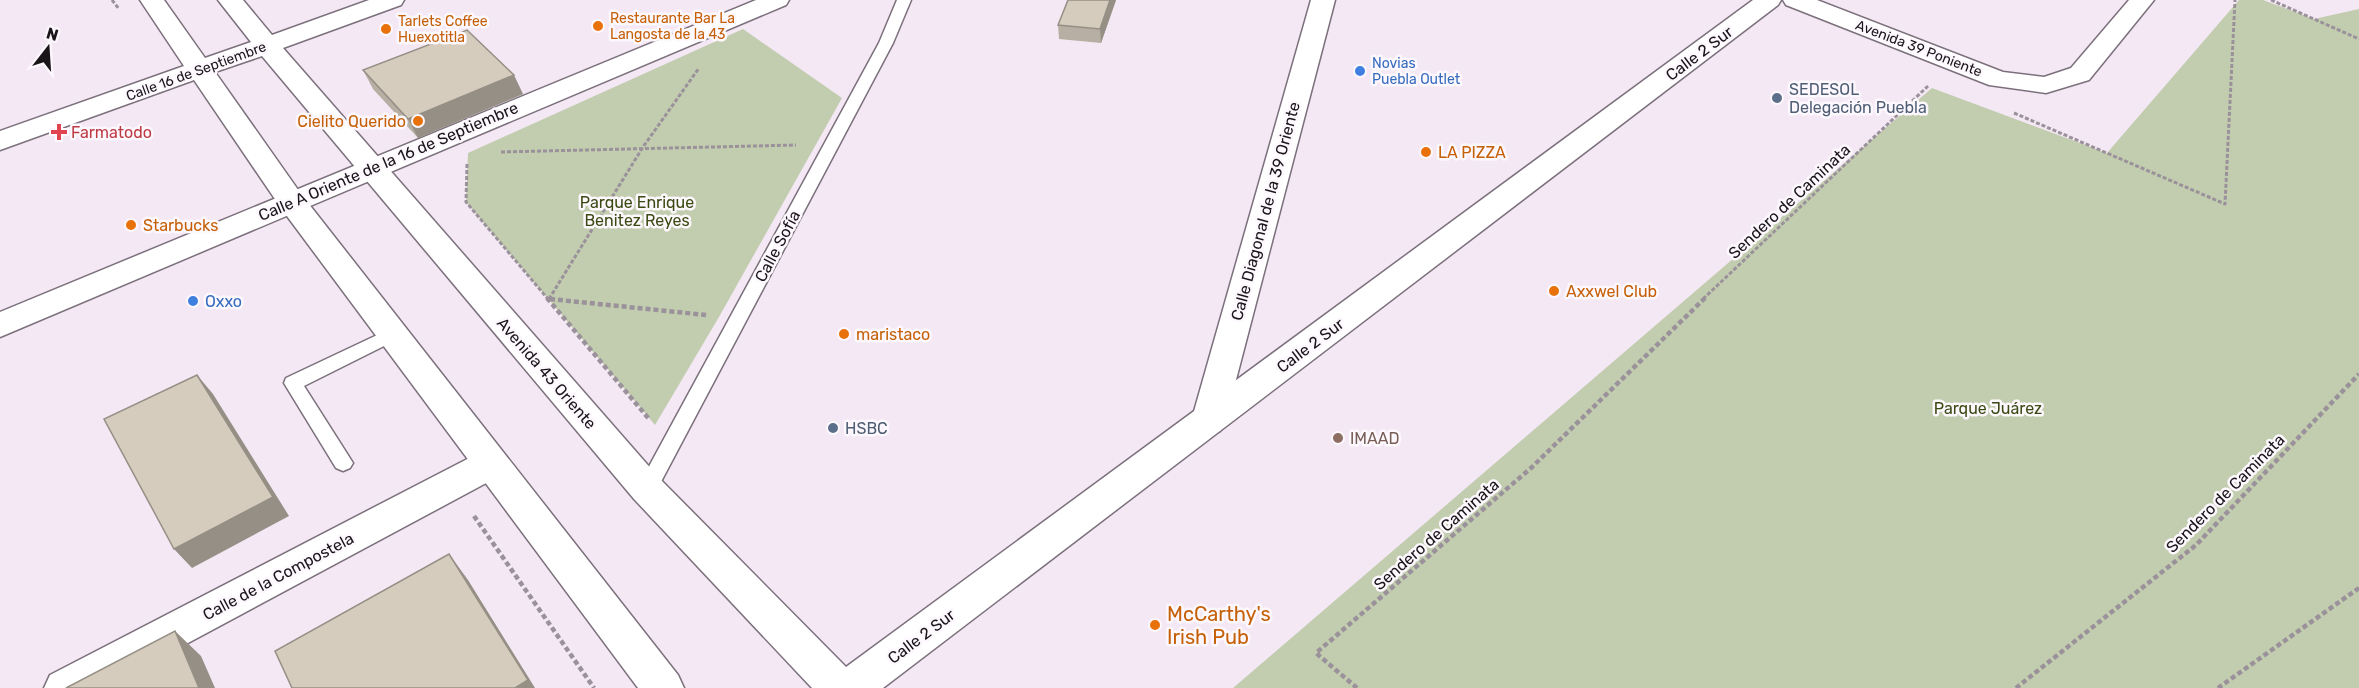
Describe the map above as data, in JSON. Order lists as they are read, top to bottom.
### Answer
{
  "streets": {
    "street": [
      "Avenida 39 Poniente",
      "Calle 2 Sur",
      "Calle 16 de Septiembre",
      "Calle A Oriente de la 16 de Septiembre",
      "Calle Diagonal de la 39 Oriente",
      "Avenida 43 Oriente",
      "Calle de la Compostela"
    ],
    "lane": ["Calle Sofía"],
    "path": ["Sendero de Caminata"]
  },
  "crossings": [
    ["Calle 2 Sur", "Calle Diagonal de la 39 Oriente"],
    ["Calle 16 de Septiembre", "Avenida 43 Oriente"],
    ["Calle A Oriente de la 16 de Septiembre", "Avenida 43 Oriente"],
    ["Calle Sofía", "Avenida 43 Oriente"]
  ],
  "parks": ["Parque Enrique Benitez Reyes", "Parque Juárez"],
  "places": {
    "other": [
      "Restaurante Bar La Langosta de la 43",
      "Tarlets Coffee Huexotitla",
      "Novias Puebla Outlet",
      "SEDESOL Delegación Puebla",
      "Cielito Querido",
      "LA PIZZA",
      "Starbucks",
      "Axxwel Club",
      "Oxxo",
      "maristaco",
      "HSBC",
      "IMAAD",
      "McCarthy's Irish Pub"
    ],
    "health": ["Farmatodo"]
  },
  "north": "top"
}
